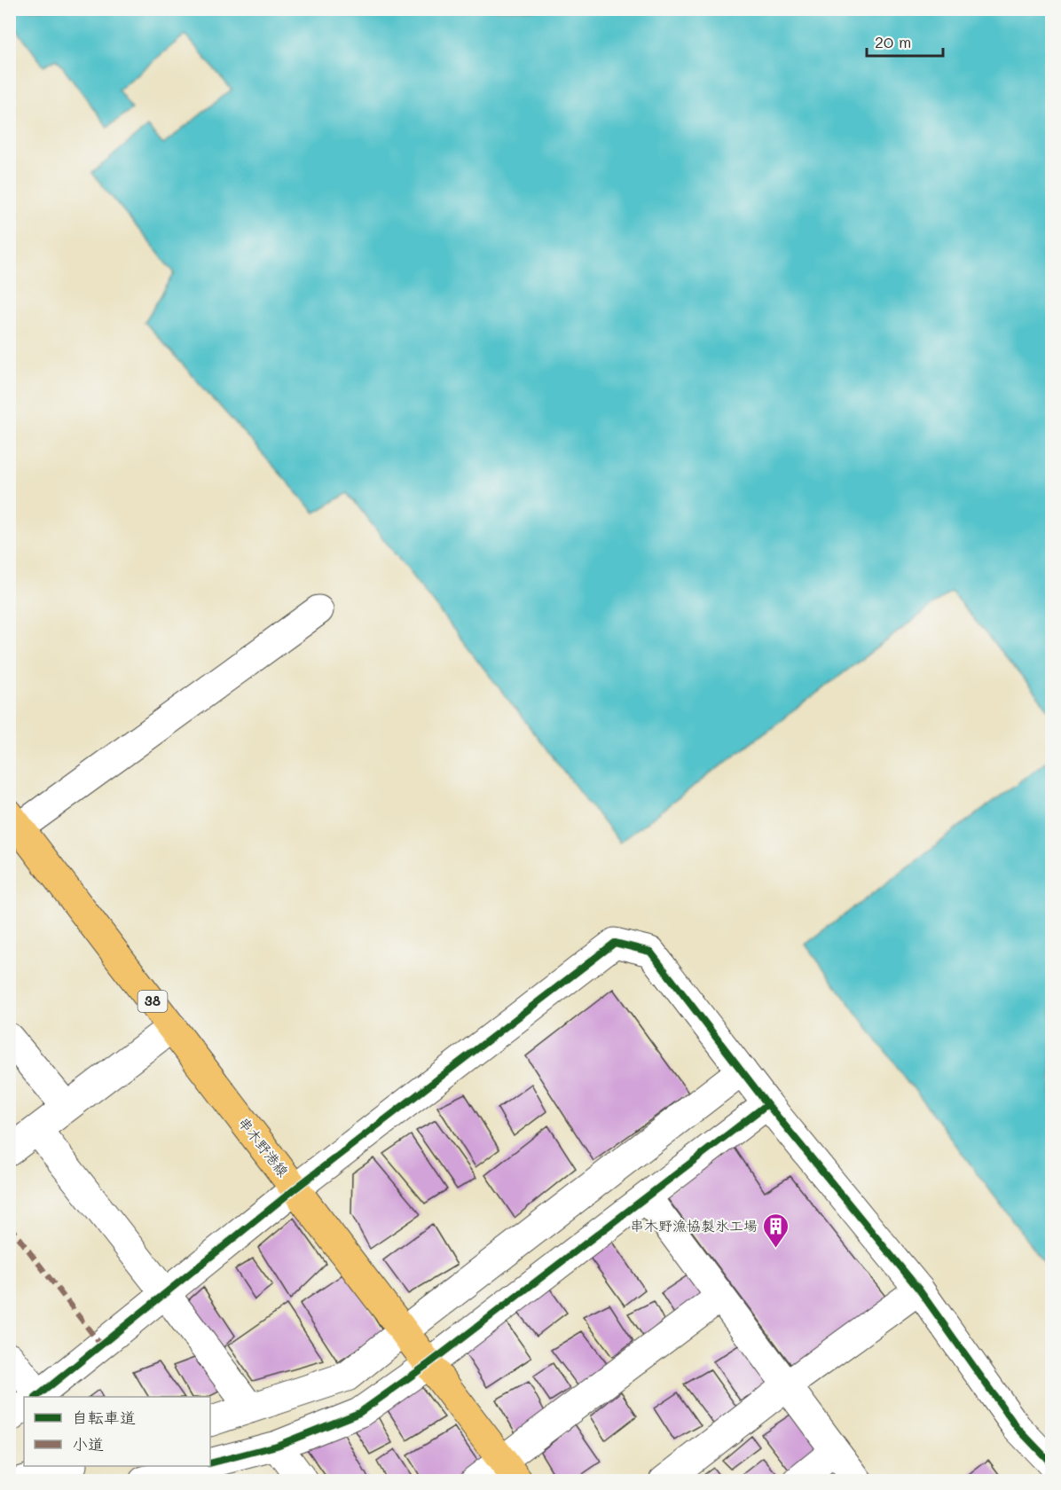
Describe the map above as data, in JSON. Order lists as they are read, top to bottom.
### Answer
{
  "streets": {
    "main road": ["38", "串木野港線"]
  },
  "places": {
    "building": ["串木野漁協製氷工場"]
  },
  "legend": ["自転車道", "小道"],
  "scale_bar": "20 m"
}
